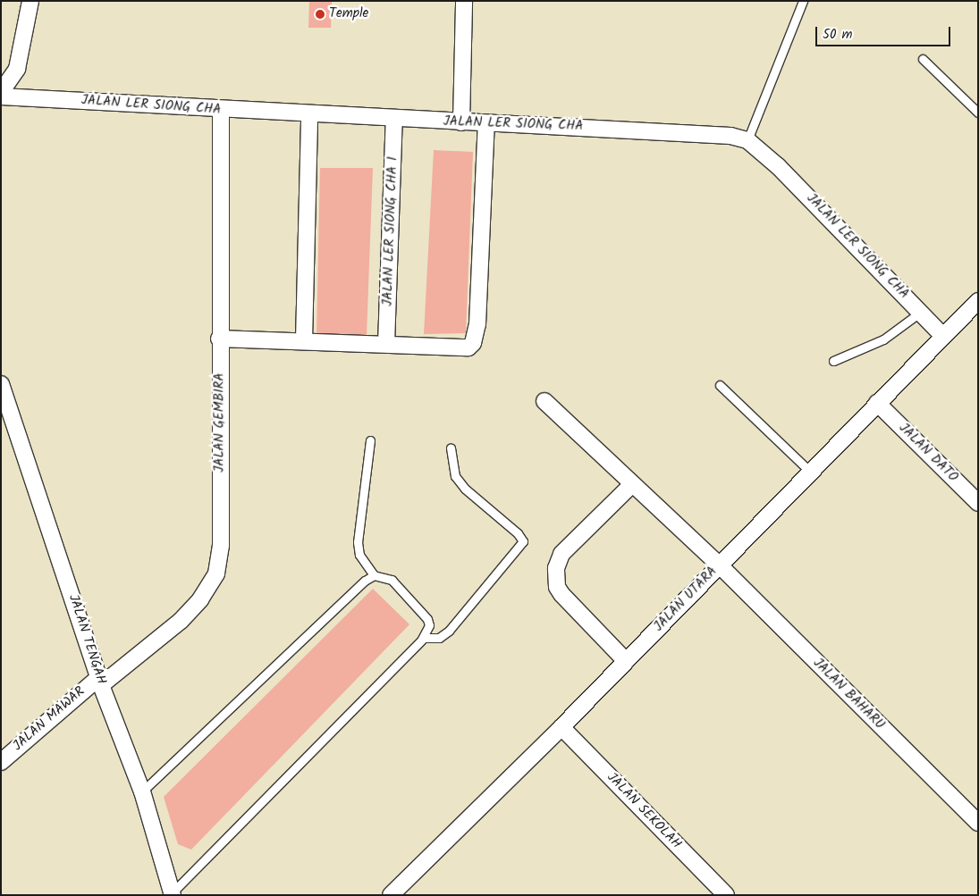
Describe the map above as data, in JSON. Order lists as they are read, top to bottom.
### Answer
{
  "streets": {
    "street": [
      "JALAN LER SIONG CHA",
      "JALAN LER SIONG CHA 1",
      "JALAN GEMBIRA",
      "JALAN DATO",
      "JALAN UTARA",
      "JALAN TENGAH",
      "JALAN BAHARU",
      "JALAN MAWAR",
      "JALAN SEKOLAH"
    ]
  },
  "crossings": [
    ["JALAN LER SIONG CHA", "JALAN LER SIONG CHA 1"],
    ["JALAN LER SIONG CHA", "JALAN GEMBIRA"],
    ["JALAN LER SIONG CHA", "JALAN UTARA"],
    ["JALAN GEMBIRA", "JALAN TENGAH"],
    ["JALAN GEMBIRA", "JALAN MAWAR"],
    ["JALAN DATO", "JALAN UTARA"],
    ["JALAN UTARA", "JALAN BAHARU"],
    ["JALAN UTARA", "JALAN SEKOLAH"],
    ["JALAN TENGAH", "JALAN MAWAR"]
  ],
  "places": ["Temple"],
  "scale_bar": "50 m"
}
